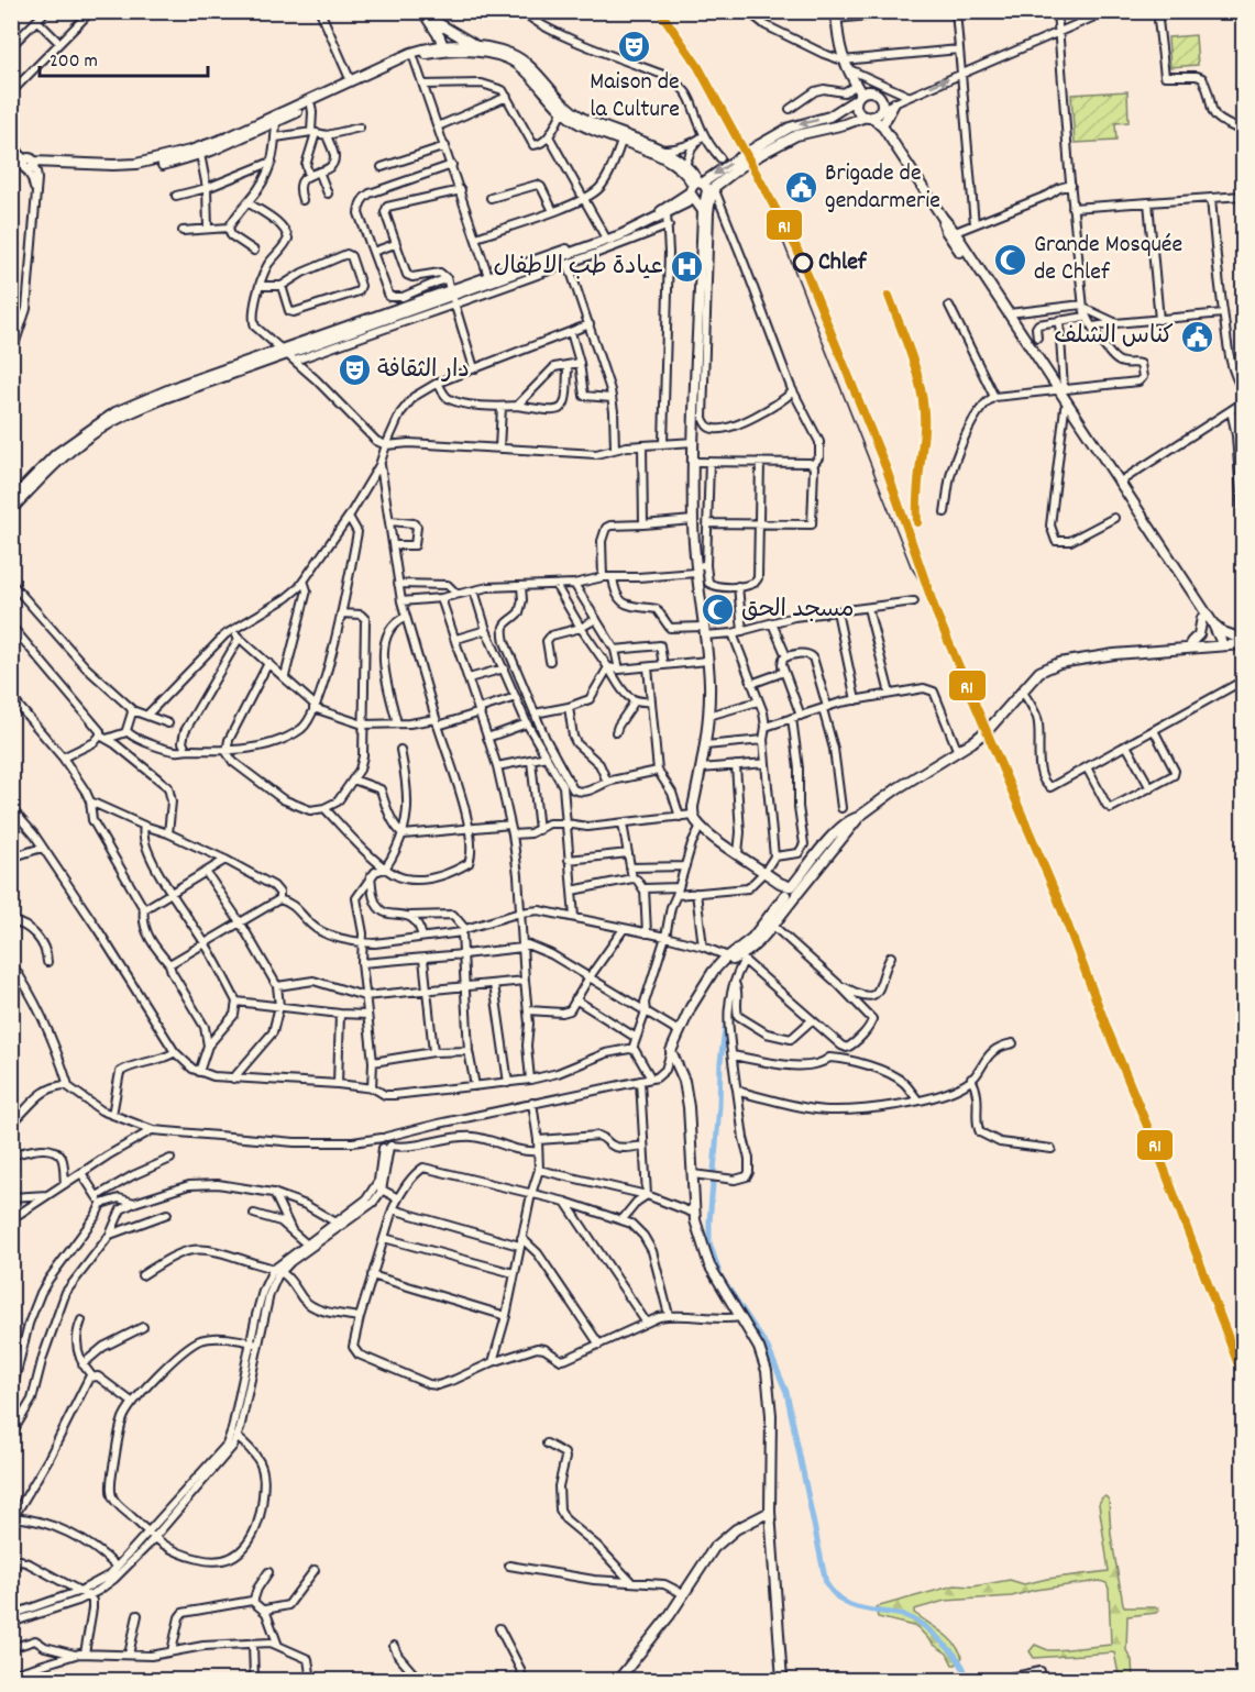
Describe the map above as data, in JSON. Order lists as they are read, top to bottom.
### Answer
{
  "places": {
    "theatre": ["Maison de la Culture", "دار الثقافة"],
    "public building": ["Brigade de gendarmerie", "كناس الشلف"],
    "mosque": ["Grande Mosquée de Chlef", "مسجد الحق"],
    "other": ["Chlef"],
    "hospital": ["عيادة طب الاطفال"]
  },
  "lines": ["transit line R1"],
  "scale_bar": "200 m"
}
